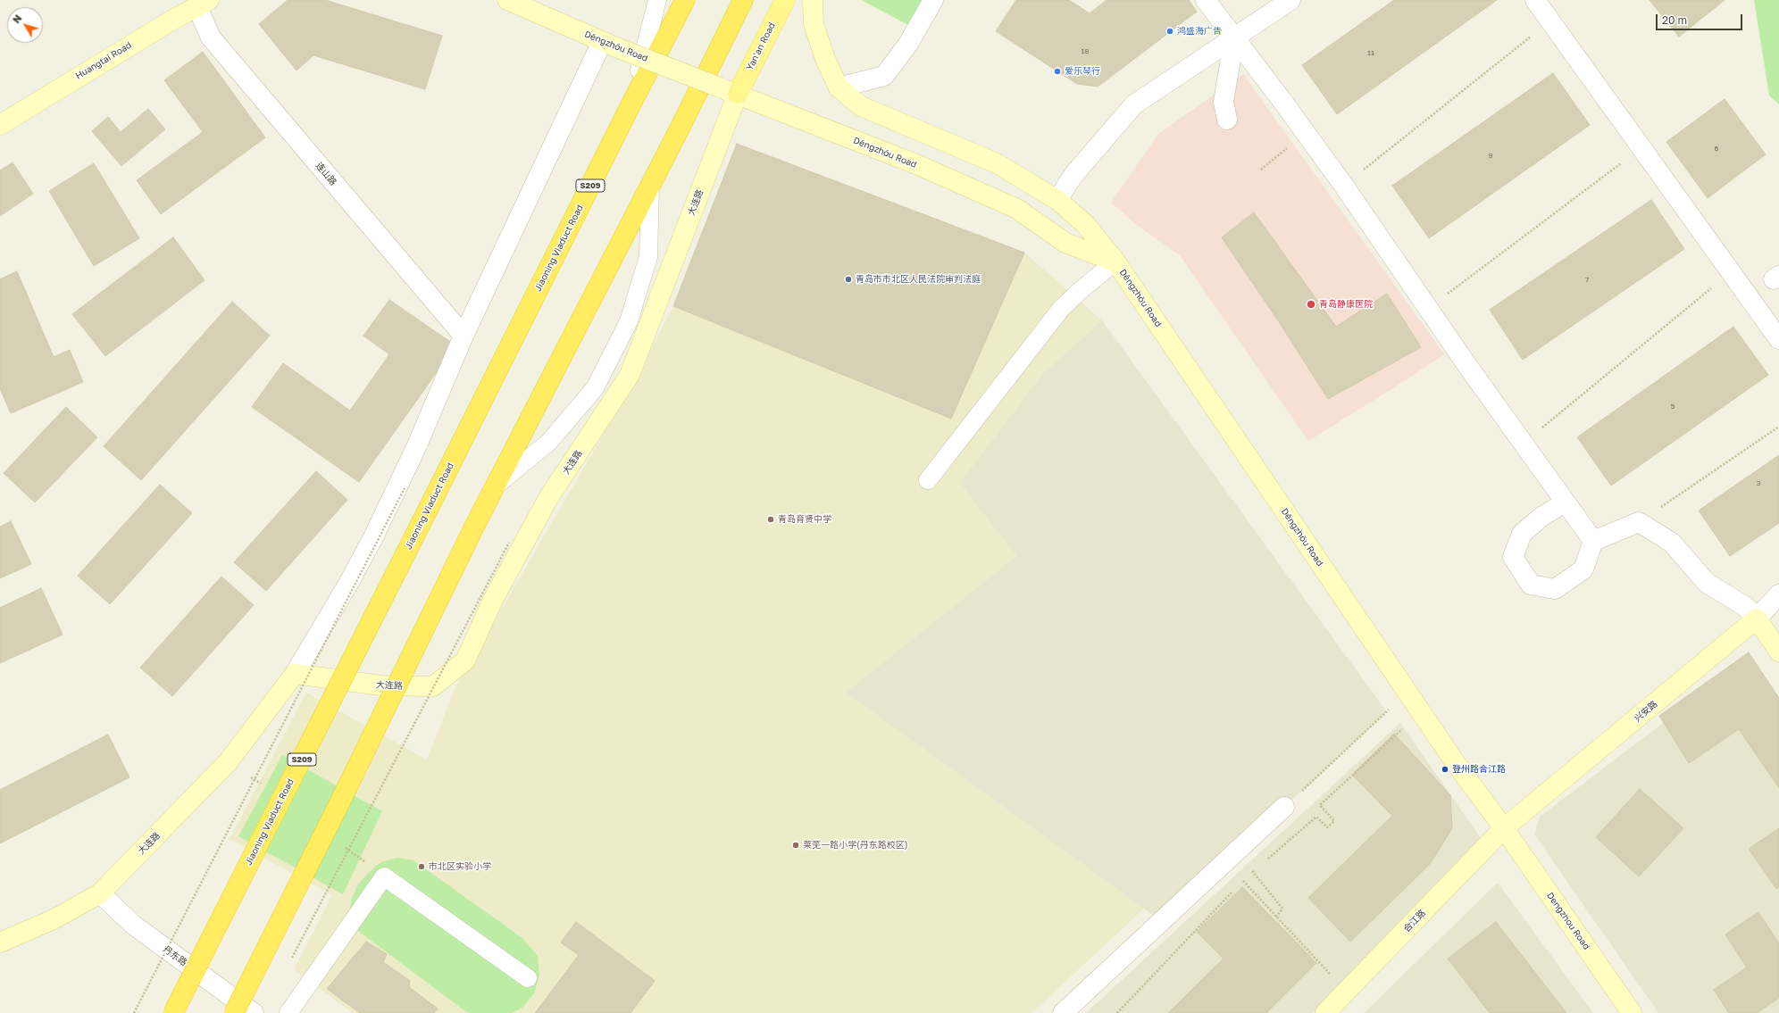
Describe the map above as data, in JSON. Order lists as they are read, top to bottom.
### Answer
{
  "streets": {
    "highway": ["S209", "Jiaoning Viaduct Road"],
    "main road": [
      "Dēngzhōu Road",
      "Yan'an Road",
      "Huangtai Road",
      "大连路",
      "兴安路",
      "合江路",
      "Dengzhou Road"
    ],
    "street": ["连山路", "丹东路"]
  },
  "crossings": [
    ["Dēngzhōu Road", "Yan'an Road"],
    ["Dēngzhōu Road", "大连路"],
    ["Dēngzhōu Road", "兴安路"],
    ["Dēngzhōu Road", "合江路"],
    ["Dēngzhōu Road", "Dengzhou Road"],
    ["Yan'an Road", "大连路"],
    ["Huangtai Road", "连山路"],
    ["连山路", "大连路"],
    ["大连路", "丹东路"],
    ["兴安路", "合江路"],
    ["兴安路", "Dengzhou Road"],
    ["合江路", "Dengzhou Road"]
  ],
  "places": [
    "鸿盛海广告",
    "爱乐琴行",
    "青岛市市北区人民法院审判法庭",
    "青岛静康医院",
    "青岛育贤中学",
    "登州路合江路",
    "莱芜一路小学(丹东路校区)",
    "市北区实验小学"
  ],
  "house_numbers": [
    "18",
    "11",
    "6",
    "9",
    "7",
    "5",
    "3"
  ],
  "scale_bar": "20 m",
  "north": "top left"
}
